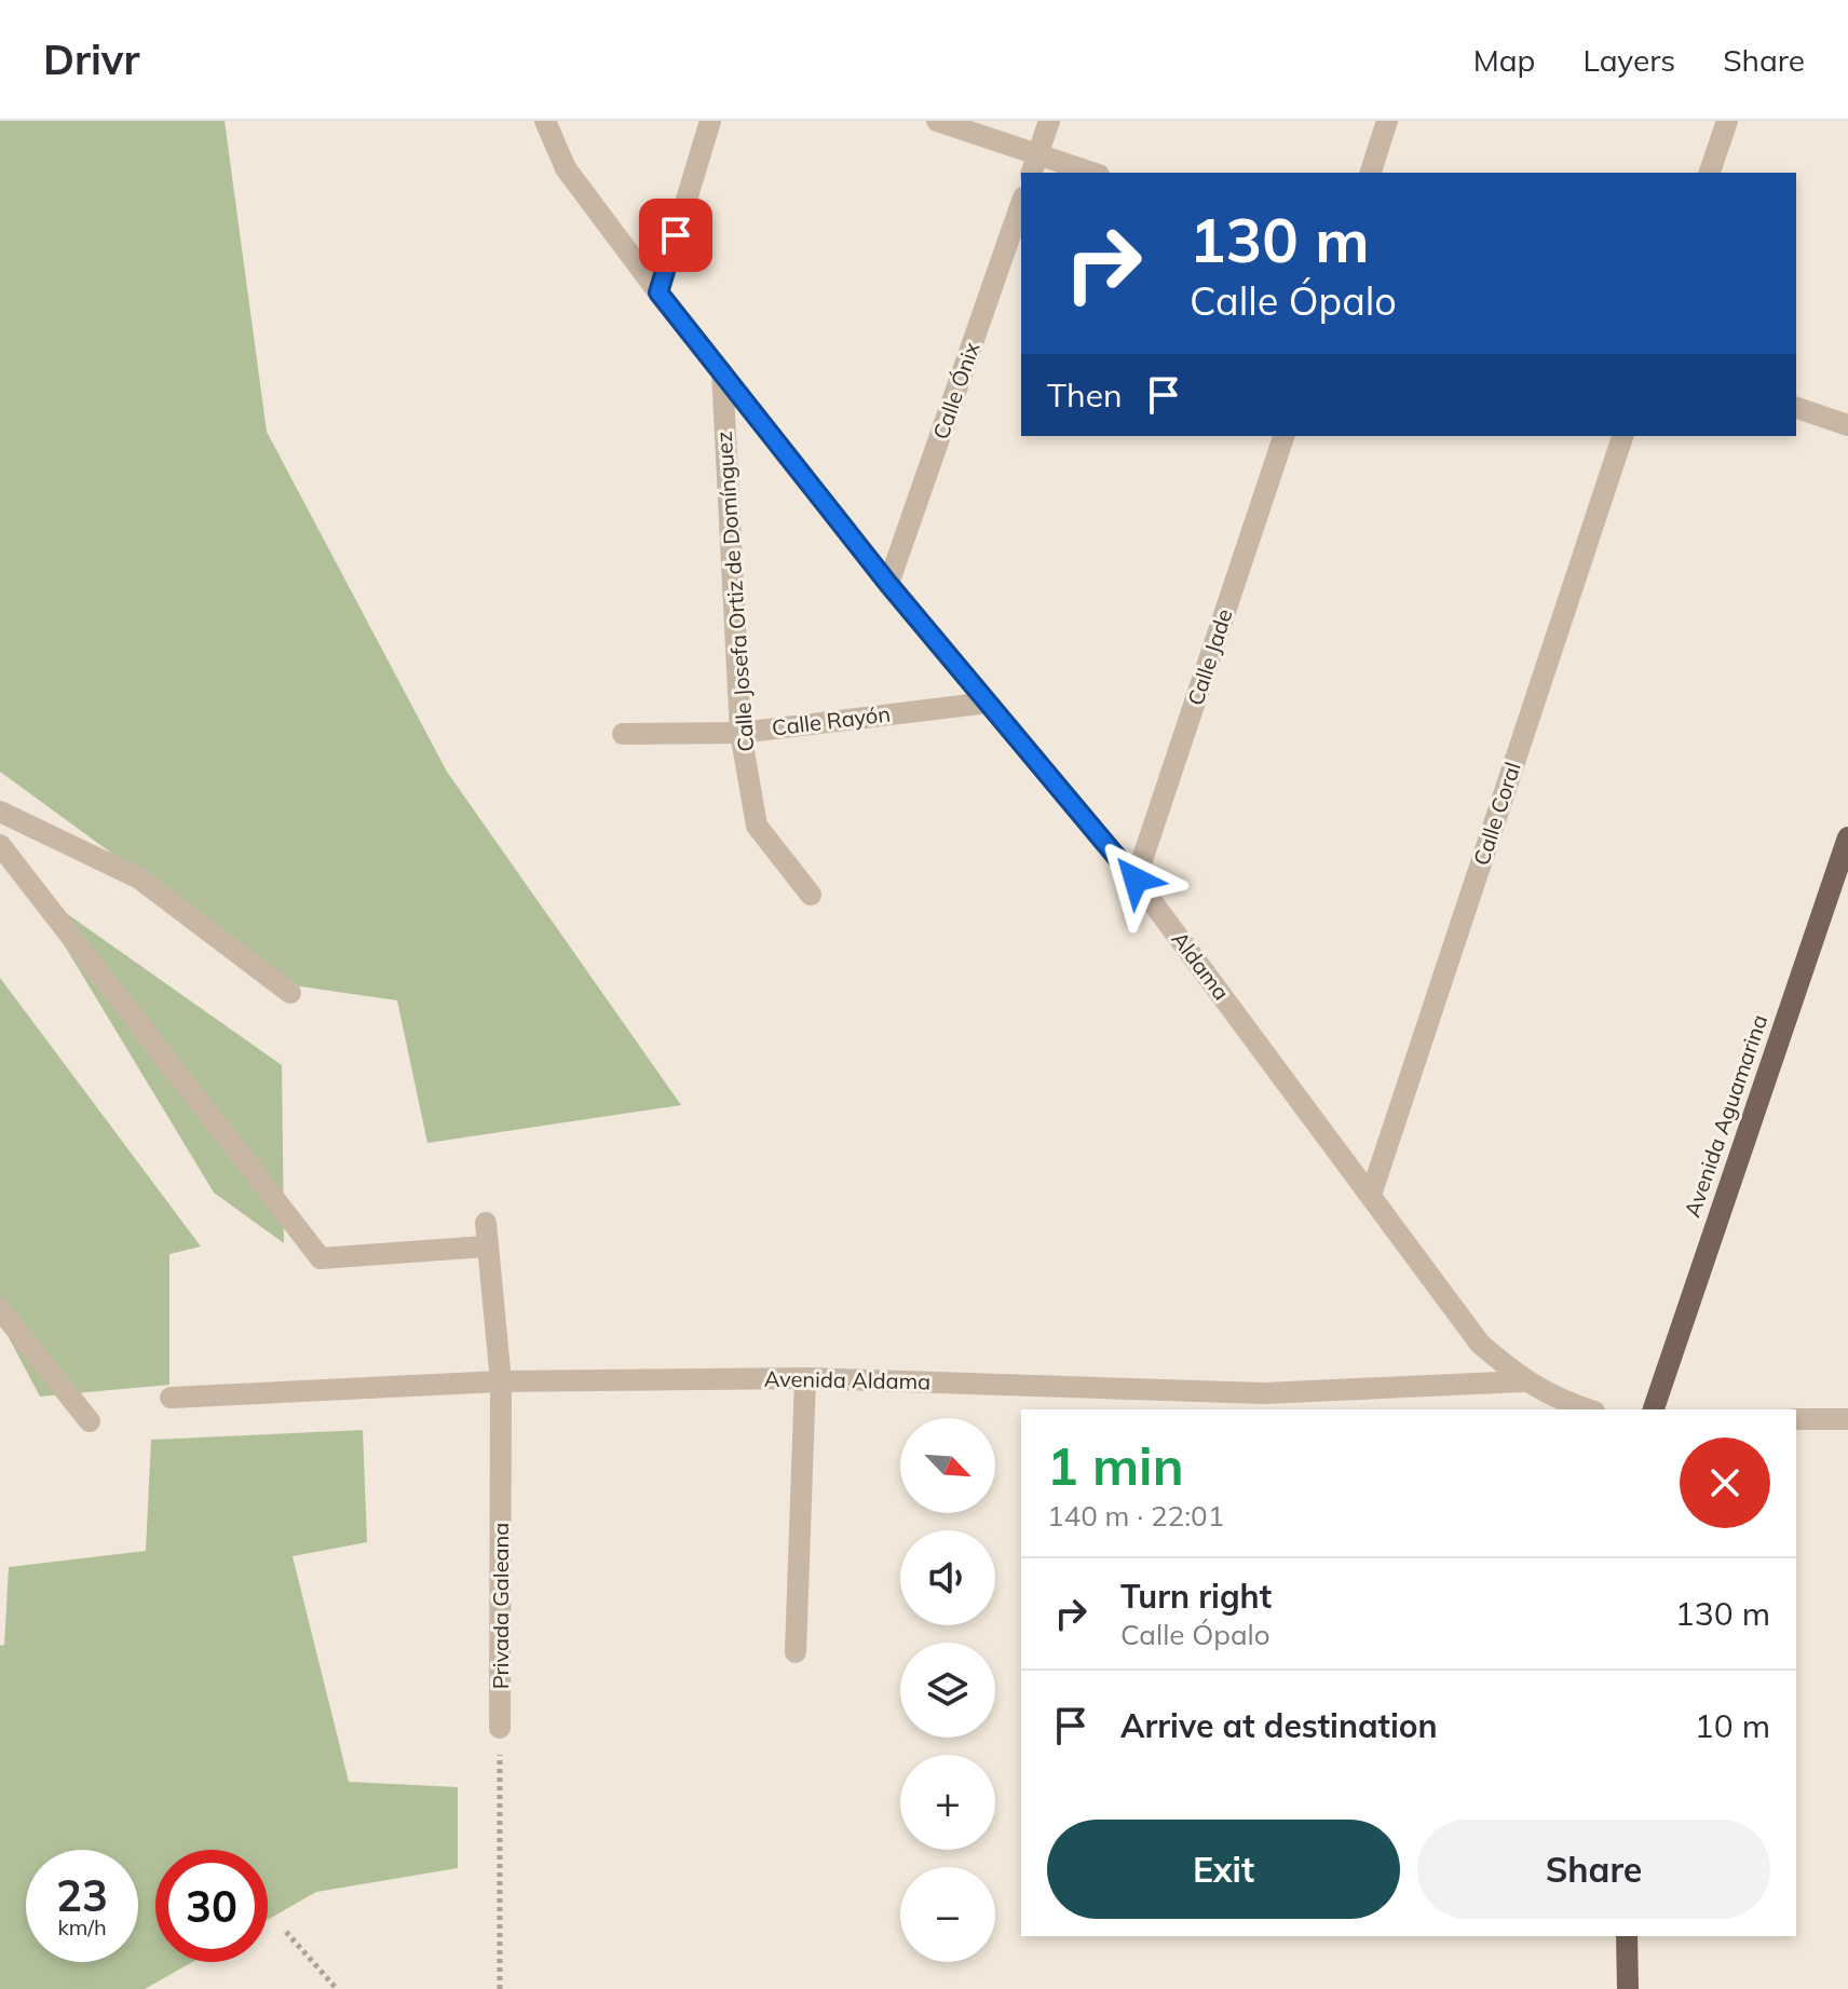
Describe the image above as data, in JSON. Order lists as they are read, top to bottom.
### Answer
{
  "streets": {
    "main road": ["Avenida Aguamarina"],
    "street": [
      "Calle Ónix",
      "Calle Josefa Ortiz de Domínguez",
      "Calle Jade",
      "Calle Rayón",
      "Calle Coral",
      "Aldama",
      "Avenida Aldama",
      "Privada Galeana"
    ]
  },
  "crossings": [
    ["Calle Ónix", "Aldama"],
    ["Calle Josefa Ortiz de Domínguez", "Calle Rayón"],
    ["Calle Josefa Ortiz de Domínguez", "Aldama"],
    ["Calle Jade", "Aldama"],
    ["Calle Rayón", "Aldama"],
    ["Calle Coral", "Aldama"],
    ["Aldama", "Avenida Aldama"],
    ["Avenida Aldama", "Privada Galeana"]
  ],
  "north": "bottom right",
  "page": {
    "header": "Drivr",
    "nav": ["Map", "Layers", "Share"],
    "turn": ["130 m", "Calle Ópalo"],
    "then": "Then",
    "heading": ["1 min", "140 m · 22:01"],
    "map_buttons": ["+", "−"],
    "list": [
      {
        "name": "Turn right",
        "note": "Calle Ópalo",
        "value": "130 m"
      },
      {
        "name": "Arrive at destination",
        "value": "10 m"
      }
    ],
    "buttons": ["Exit", "Share"],
    "speed": "23 km/h",
    "limit": "30"
  }
}
